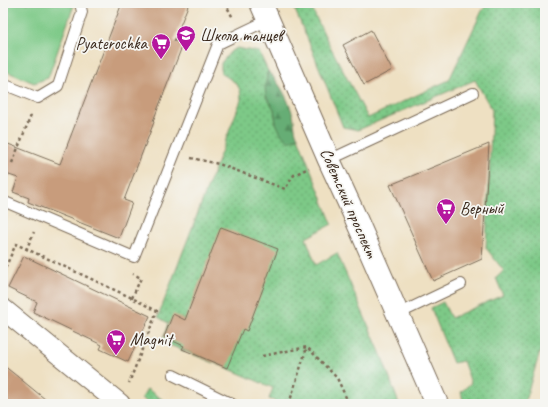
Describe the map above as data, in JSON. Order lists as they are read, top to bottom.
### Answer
{
  "streets": {
    "main road": ["Советский проспект"]
  },
  "places": {
    "school or university": ["Школа танцев"],
    "supermarket": ["Pyaterochka", "Верный", "Magnit"]
  }
}
